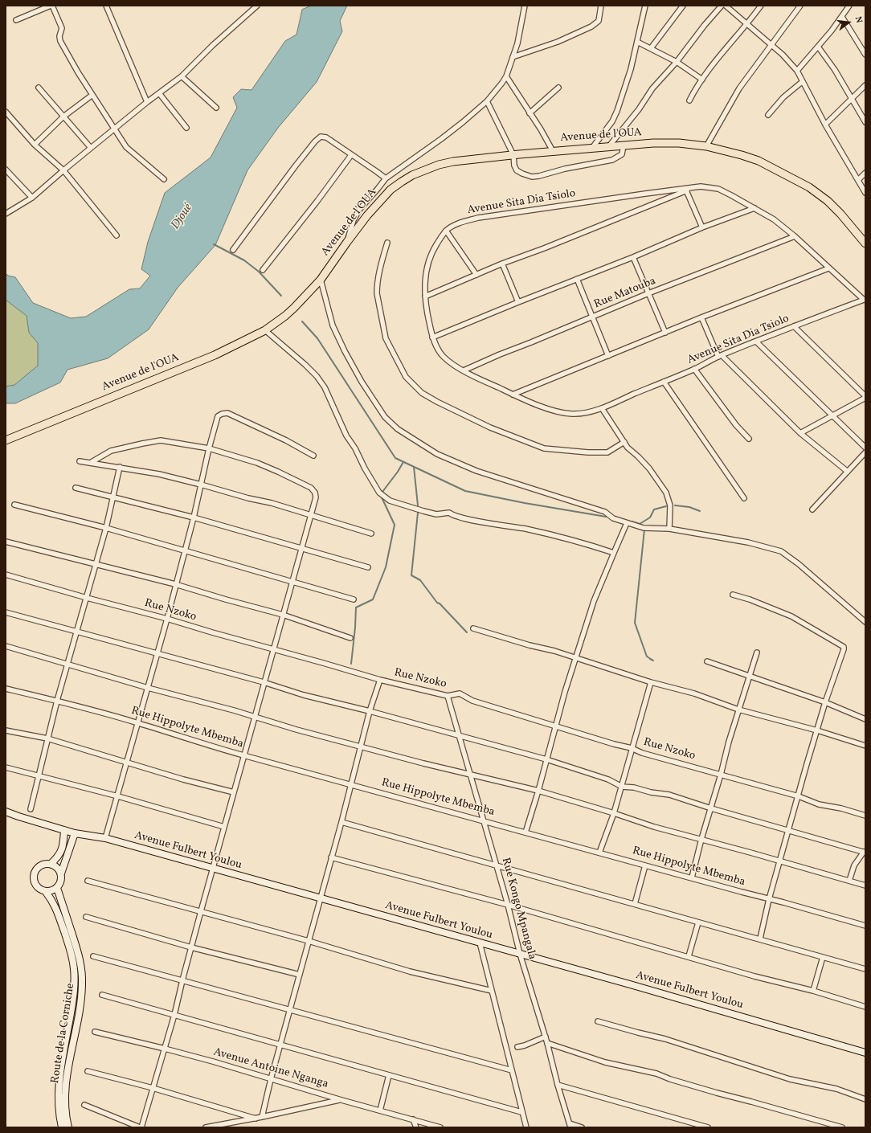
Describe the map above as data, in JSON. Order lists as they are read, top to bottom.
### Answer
{
  "streets": {
    "main road": ["Avenue de l'OUA", "Avenue Fulbert Youlou", "Route de la Corniche"],
    "street": [
      "Avenue Sita Dia Tsiolo",
      "Rue Matouba",
      "Rue Nzoko",
      "Rue Hippolyte Mbemba",
      "Rue Kongo Mpangala",
      "Avenue Antoine Nganga"
    ]
  },
  "crossings": [
    ["Avenue Sita Dia Tsiolo", "Rue Matouba"],
    ["Rue Nzoko", "Rue Kongo Mpangala"],
    ["Rue Hippolyte Mbemba", "Rue Kongo Mpangala"],
    ["Avenue Fulbert Youlou", "Rue Kongo Mpangala"]
  ],
  "water": ["Djoué"],
  "north": "right"
}
